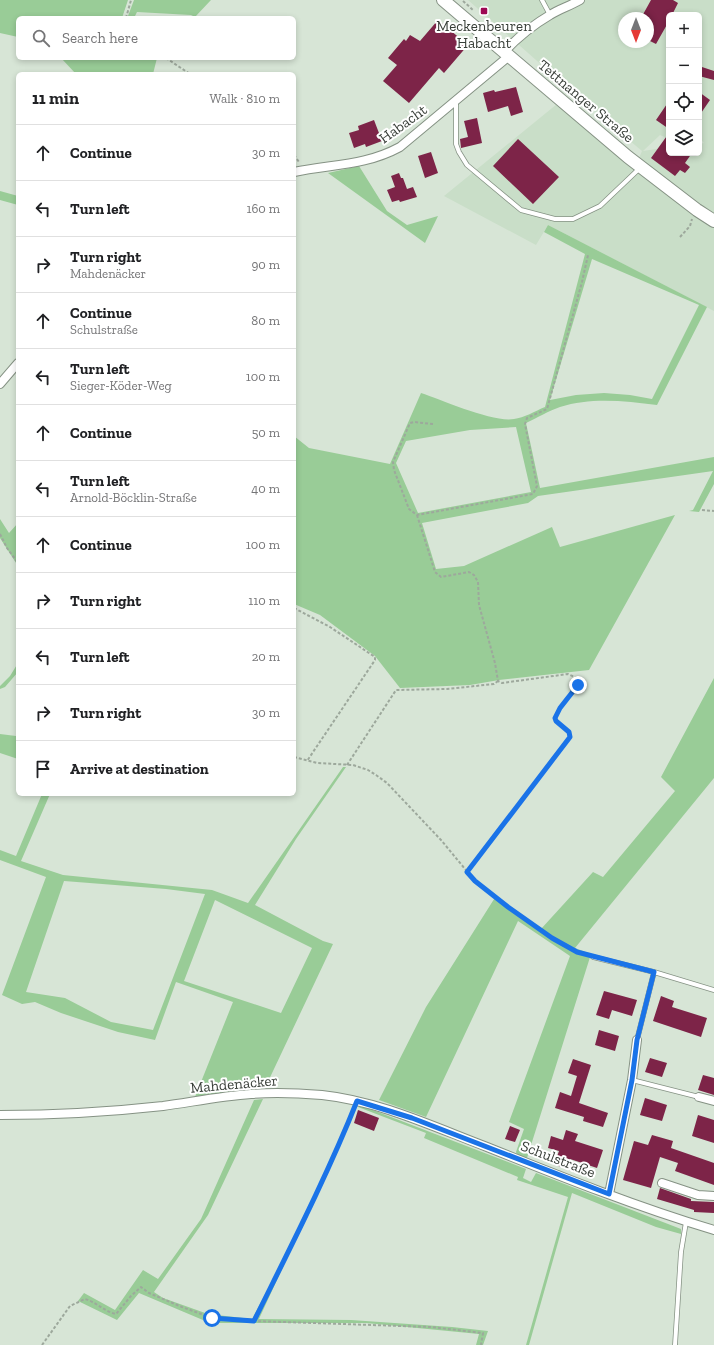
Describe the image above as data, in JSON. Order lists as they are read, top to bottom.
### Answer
{
  "streets": {
    "main road": ["Tettnanger Straße"],
    "street": ["Habacht", "Mahdenäcker", "Schulstraße"]
  },
  "crossings": [
    ["Tettnanger Straße", "Habacht"],
    ["Mahdenäcker", "Schulstraße"]
  ],
  "places": {
    "transit": ["Meckenbeuren Habacht"]
  },
  "north": "bottom",
  "page": {
    "map_buttons": ["+", "−"],
    "search": "Search here",
    "heading": ["11 min", "Walk · 810 m"],
    "list": [
      ["Continue", "30 m"],
      ["Turn left", "160 m"],
      ["Turn right", "Mahdenäcker", "90 m"],
      ["Continue", "Schulstraße", "80 m"],
      ["Turn left", "Sieger-Köder-Weg", "100 m"],
      ["Continue", "50 m"],
      ["Turn left", "Arnold-Böcklin-Straße", "40 m"],
      ["Continue", "100 m"],
      ["Turn right", "110 m"],
      ["Turn left", "20 m"],
      ["Turn right", "30 m"],
      "Arrive at destination"
    ]
  }
}
